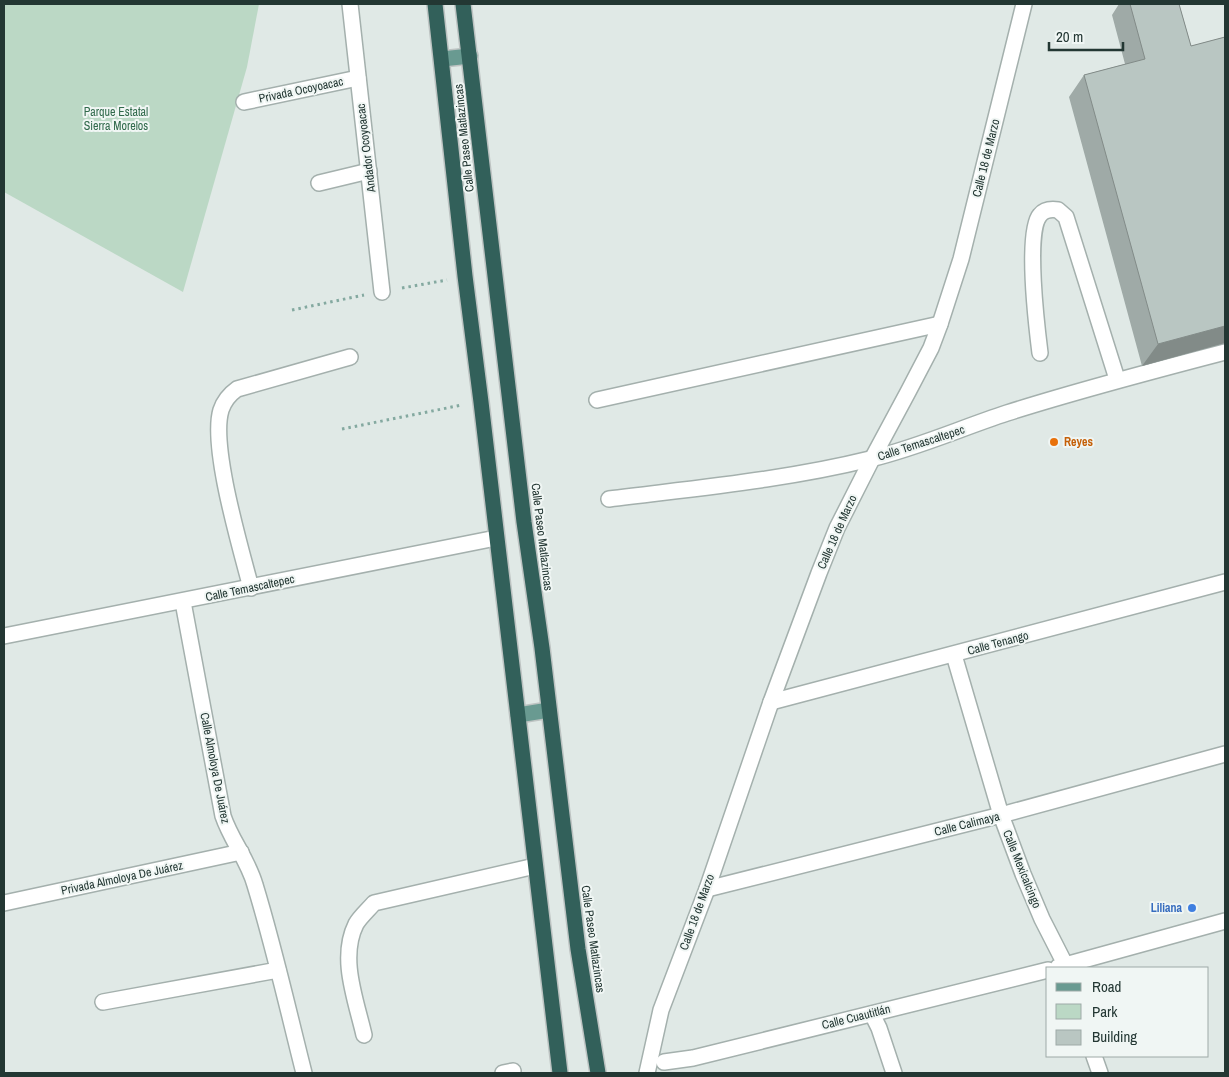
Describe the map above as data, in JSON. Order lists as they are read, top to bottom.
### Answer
{
  "streets": {
    "highway": ["Calle Paseo Matlazincas"],
    "street": [
      "Privada Ocoyoacac",
      "Andador Ocoyoacac",
      "Calle 18 de Marzo",
      "Calle Temascaltepec",
      "Calle Tenango",
      "Calle Almoloya De Juárez",
      "Calle Calimaya",
      "Calle Mexicalcingo",
      "Privada Almoloya De Juárez",
      "Calle Cuautitlán"
    ]
  },
  "crossings": [
    ["Privada Ocoyoacac", "Andador Ocoyoacac"],
    ["Calle Paseo Matlazincas", "Calle Temascaltepec"],
    ["Calle 18 de Marzo", "Calle Temascaltepec"],
    ["Calle 18 de Marzo", "Calle Tenango"],
    ["Calle 18 de Marzo", "Calle Calimaya"],
    ["Calle Temascaltepec", "Calle Almoloya De Juárez"],
    ["Calle Tenango", "Calle Mexicalcingo"],
    ["Calle Almoloya De Juárez", "Privada Almoloya De Juárez"],
    ["Calle Calimaya", "Calle Mexicalcingo"]
  ],
  "parks": ["Parque Estatal Sierra Morelos"],
  "places": ["Reyes", "Liliana"],
  "legend": ["Road", "Park", "Building"],
  "scale_bar": "20 m"
}
